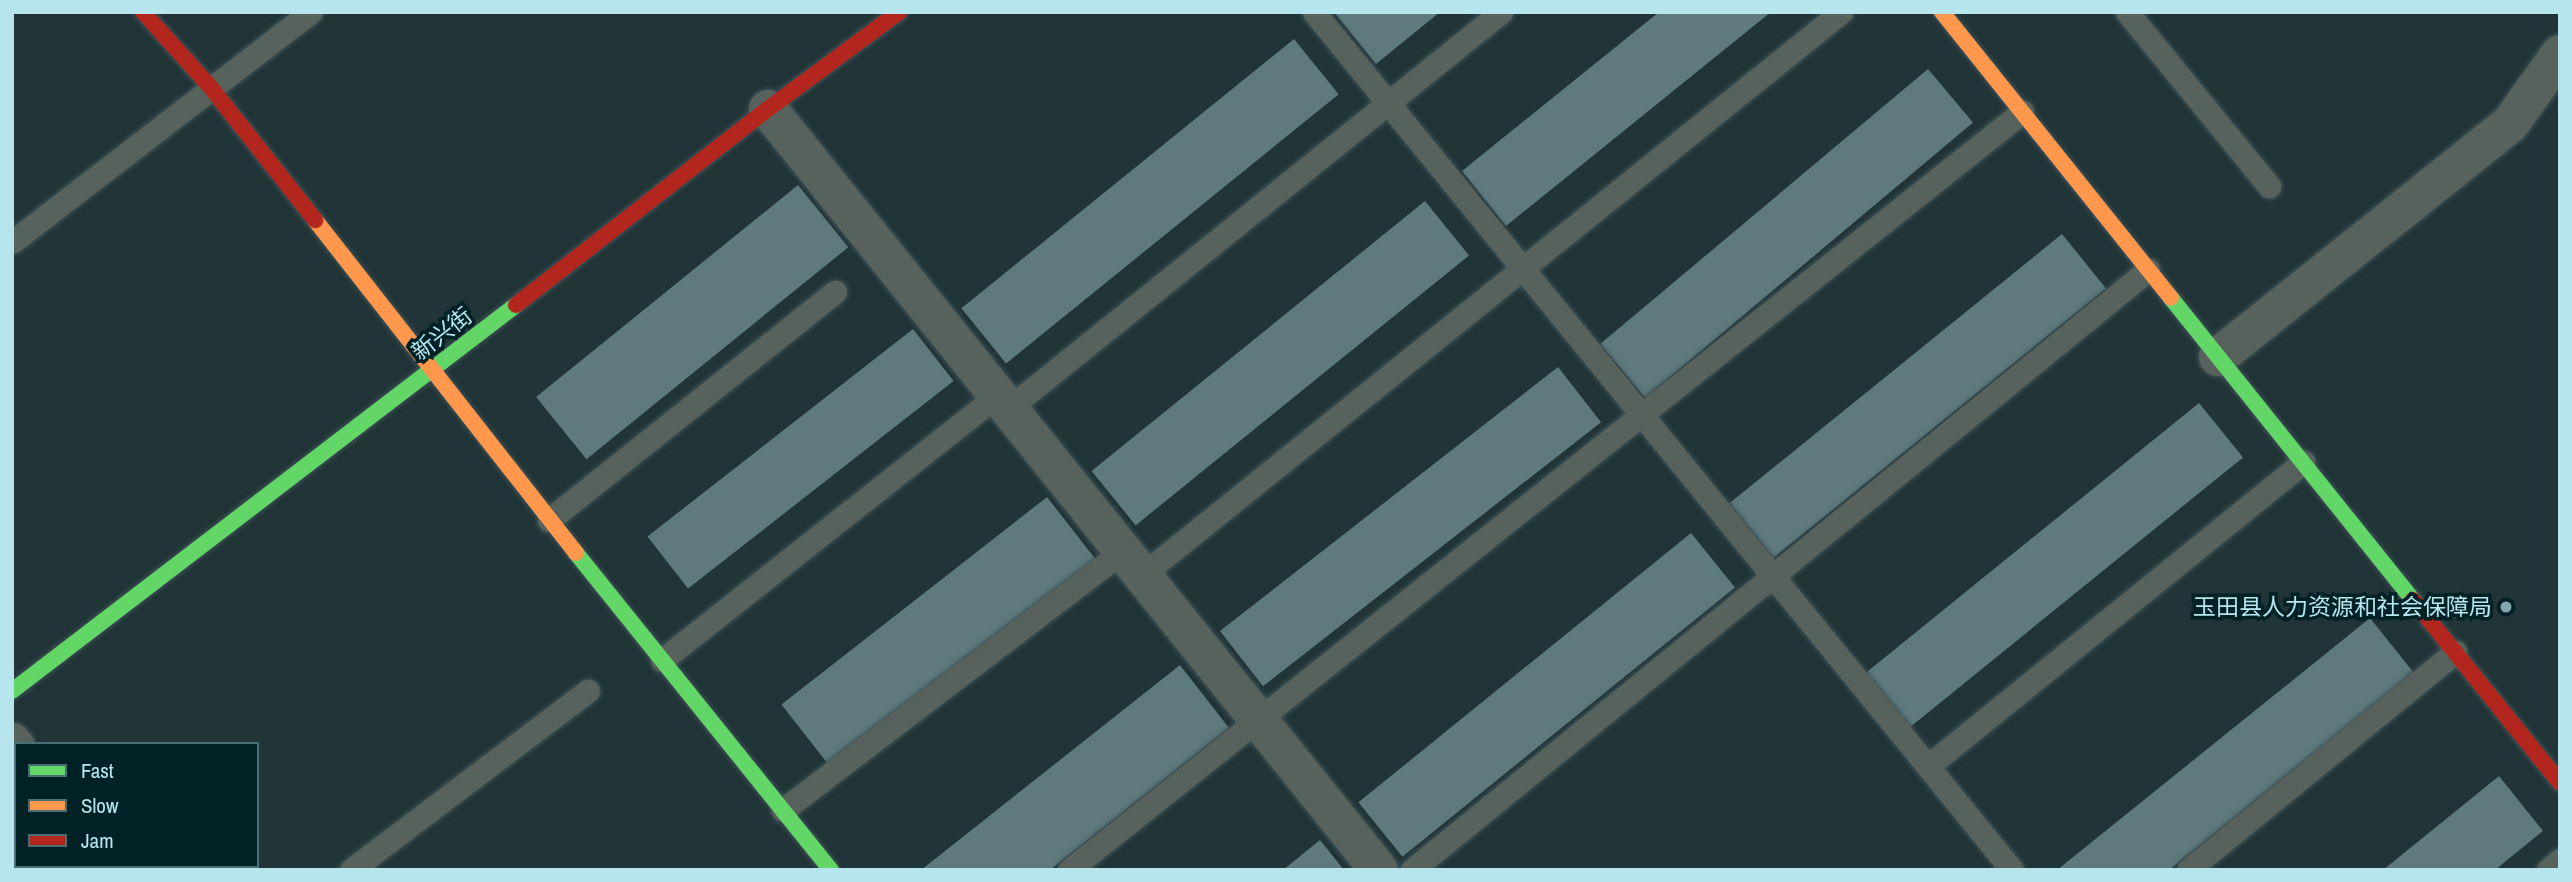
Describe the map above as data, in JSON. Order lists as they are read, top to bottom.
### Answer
{
  "streets": {
    "street": ["新兴街"]
  },
  "places": ["玉田县人力资源和社会保障局"],
  "legend": ["Fast", "Slow", "Jam"]
}
